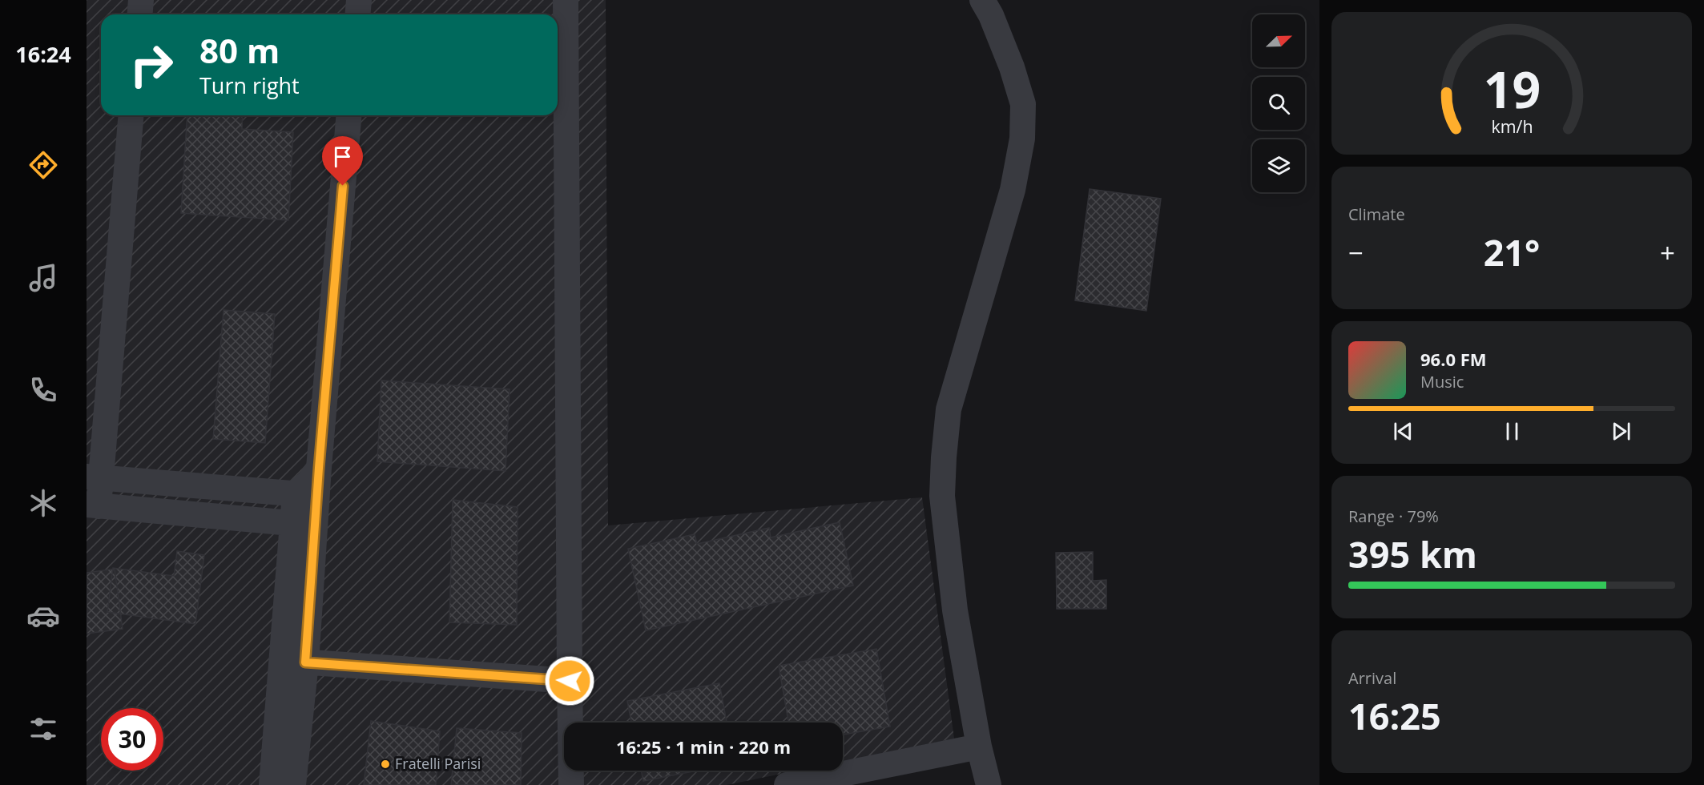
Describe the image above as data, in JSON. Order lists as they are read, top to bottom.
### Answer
{
  "places": ["Fratelli Parisi"],
  "north": "top right",
  "page": {
    "tabs": "16:24",
    "turn": ["80 m", "Turn right"],
    "tile": [
      "Climate",
      ["Range · 79%", "395 km"],
      ["Arrival", "16:25"]
    ],
    "heat": ["−", "21°", "+"],
    "song": ["96.0 FM", "Music"],
    "limit": "30",
    "trip": "16:25 · 1 min · 220 m",
    "gauge": ["19", "km/h"]
  }
}
